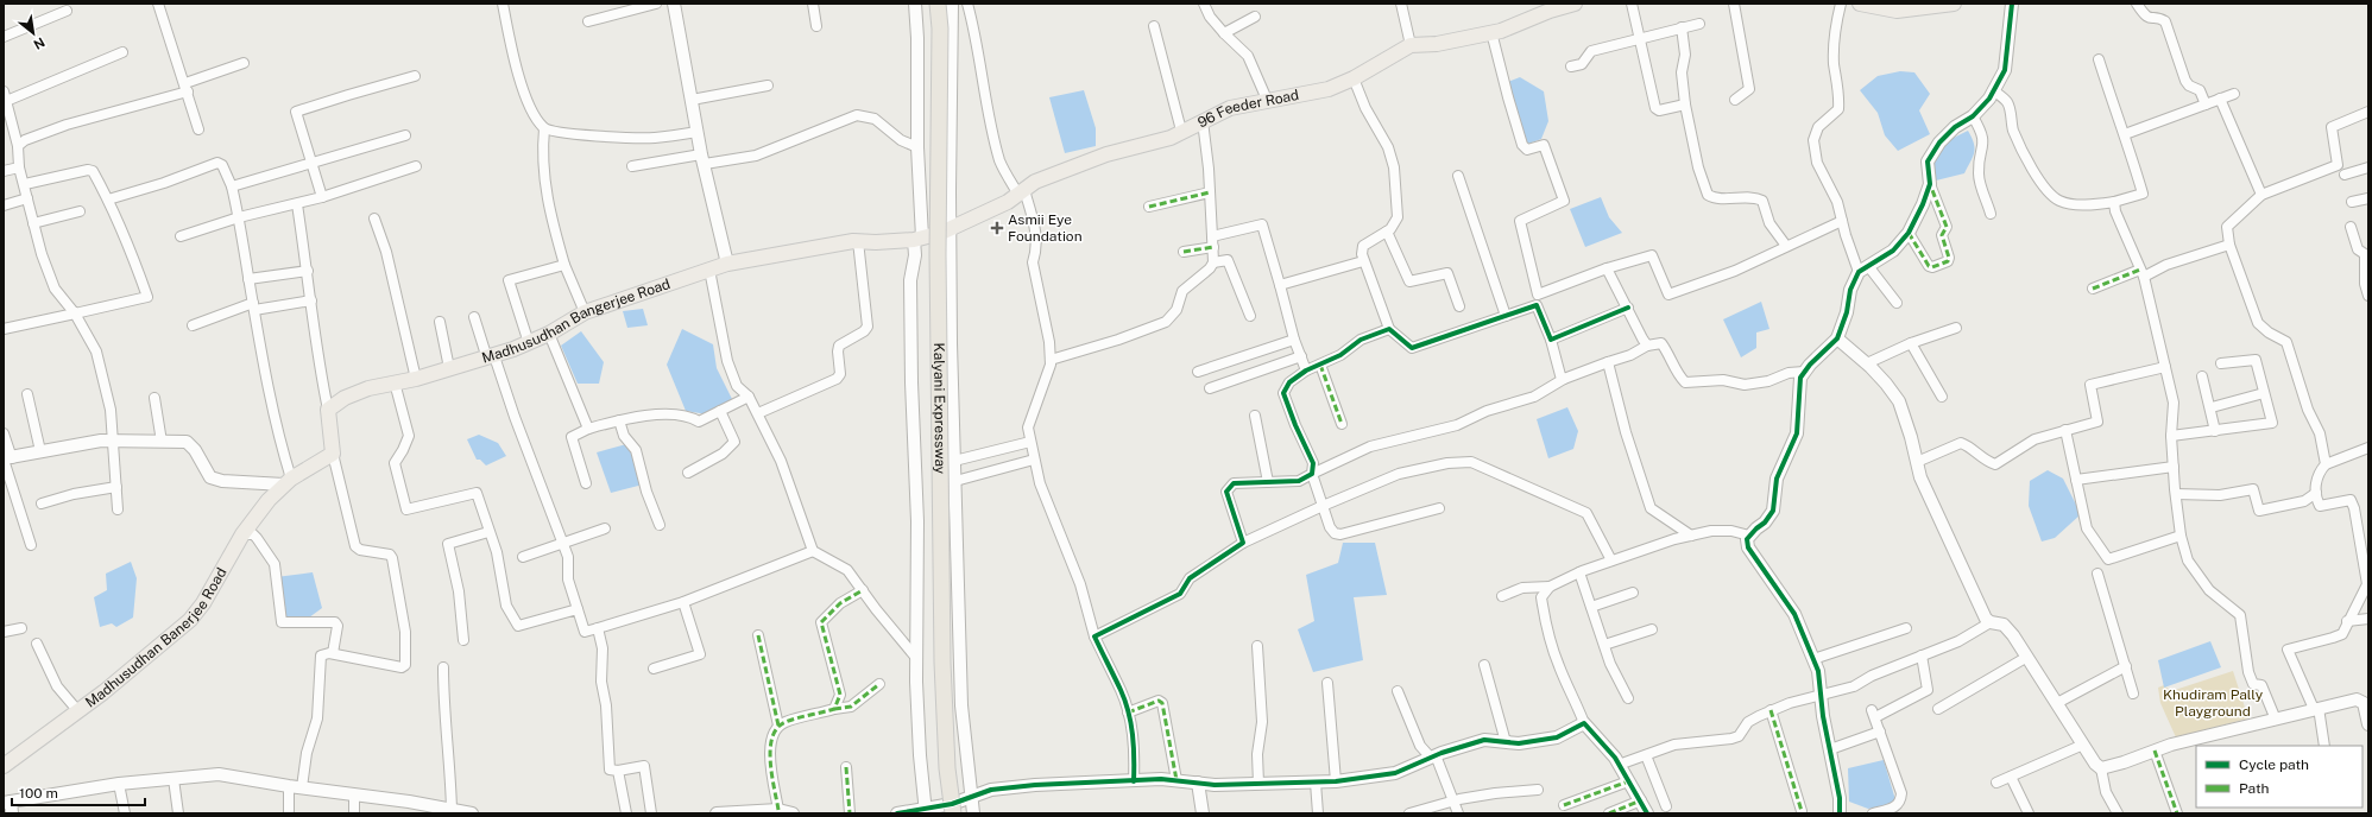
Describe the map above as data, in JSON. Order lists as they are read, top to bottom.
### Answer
{
  "streets": {
    "highway": ["Kalyani Expressway"],
    "main road": ["96 Feeder Road", "Madhusudhan Bangerjee Road", "Madhusudhan Banerjee Road"]
  },
  "crossings": [
    ["96 Feeder Road", "Madhusudhan Bangerjee Road"]
  ],
  "parks": ["Khudiram Pally Playground"],
  "places": {
    "health": ["Asmii Eye Foundation"]
  },
  "legend": ["Cycle path", "Path"],
  "scale_bar": "100 m",
  "north": "bottom right"
}
